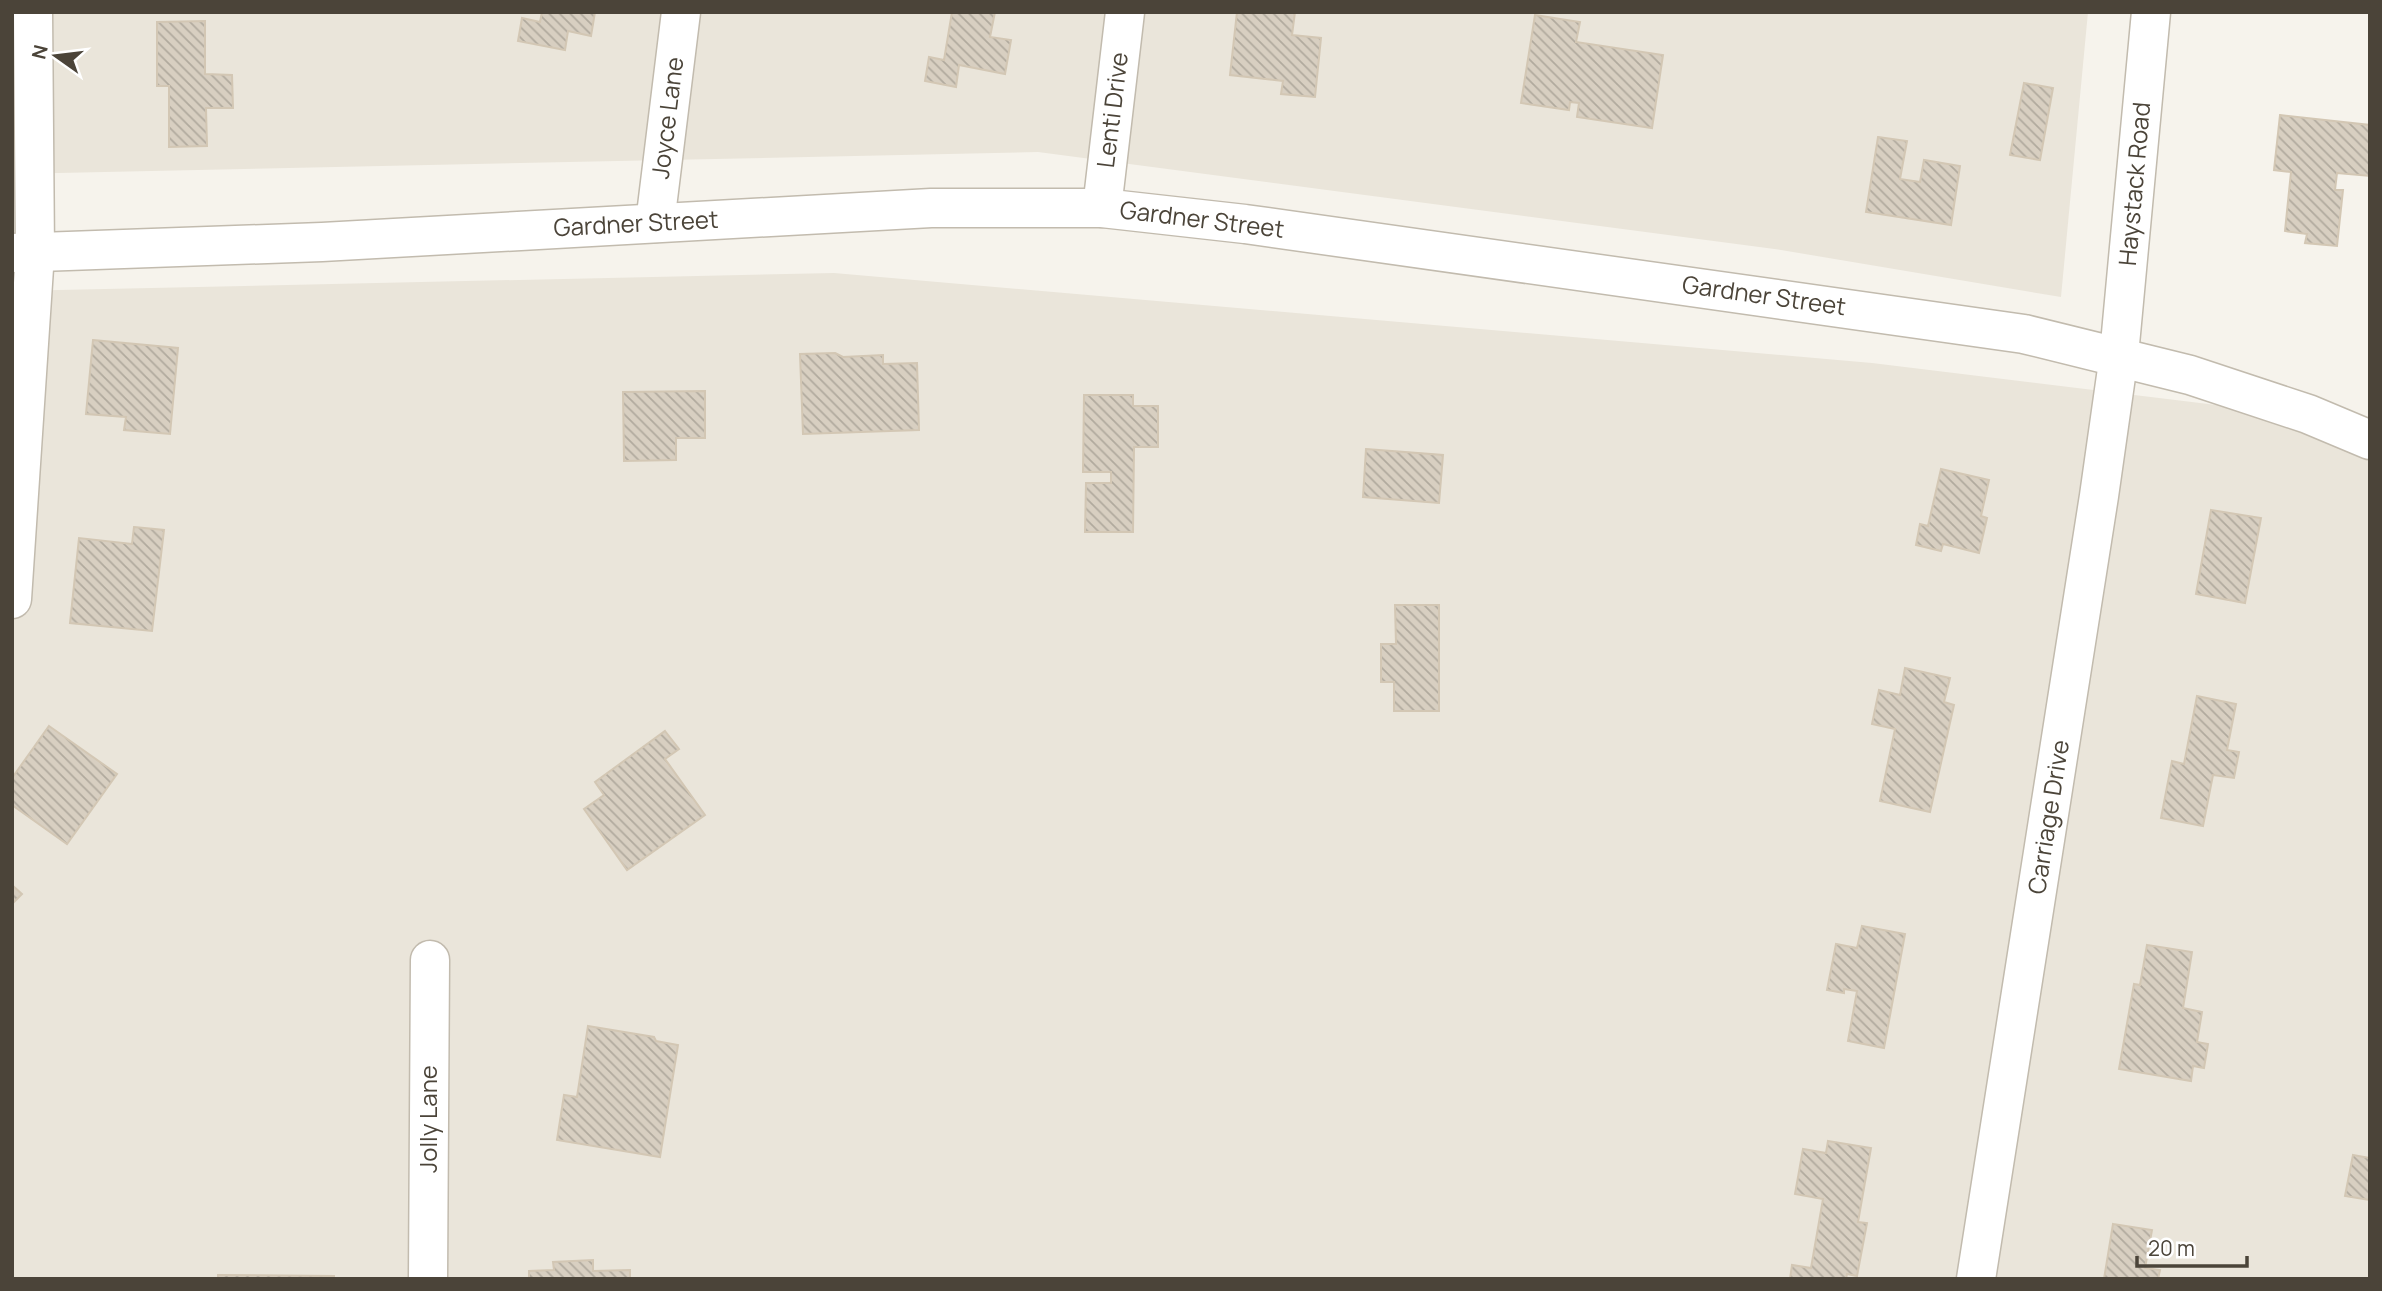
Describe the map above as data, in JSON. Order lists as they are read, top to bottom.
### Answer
{
  "streets": {
    "street": [
      "Lenti Drive",
      "Joyce Lane",
      "Haystack Road",
      "Gardner Street",
      "Carriage Drive",
      "Jolly Lane"
    ]
  },
  "crossings": [
    ["Lenti Drive", "Gardner Street"],
    ["Joyce Lane", "Gardner Street"],
    ["Haystack Road", "Gardner Street"],
    ["Haystack Road", "Carriage Drive"],
    ["Gardner Street", "Carriage Drive"]
  ],
  "scale_bar": "20 m",
  "north": "left"
}
